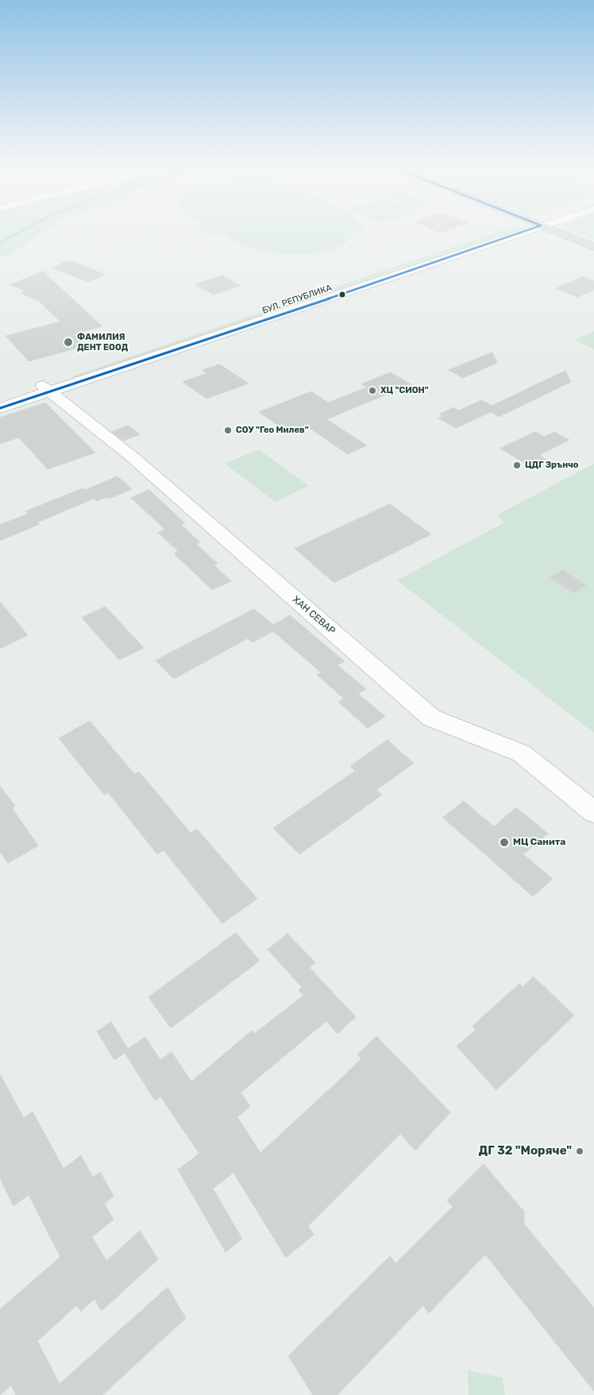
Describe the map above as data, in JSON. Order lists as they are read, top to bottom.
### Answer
{
  "streets": {
    "street": ["БУЛ. РЕПУБЛИКА", "ХАН СЕВАР"]
  },
  "crossings": [
    ["БУЛ. РЕПУБЛИКА", "ХАН СЕВАР"]
  ],
  "places": [
    "ФАМИЛИЯ ДЕНТ ЕООД",
    "ХЦ \"СИОН\"",
    "СОУ \"Гео Милев\"",
    "ЦДГ Зрънчо",
    "МЦ Санита",
    "ДГ 32 \"Моряче\""
  ]
}
